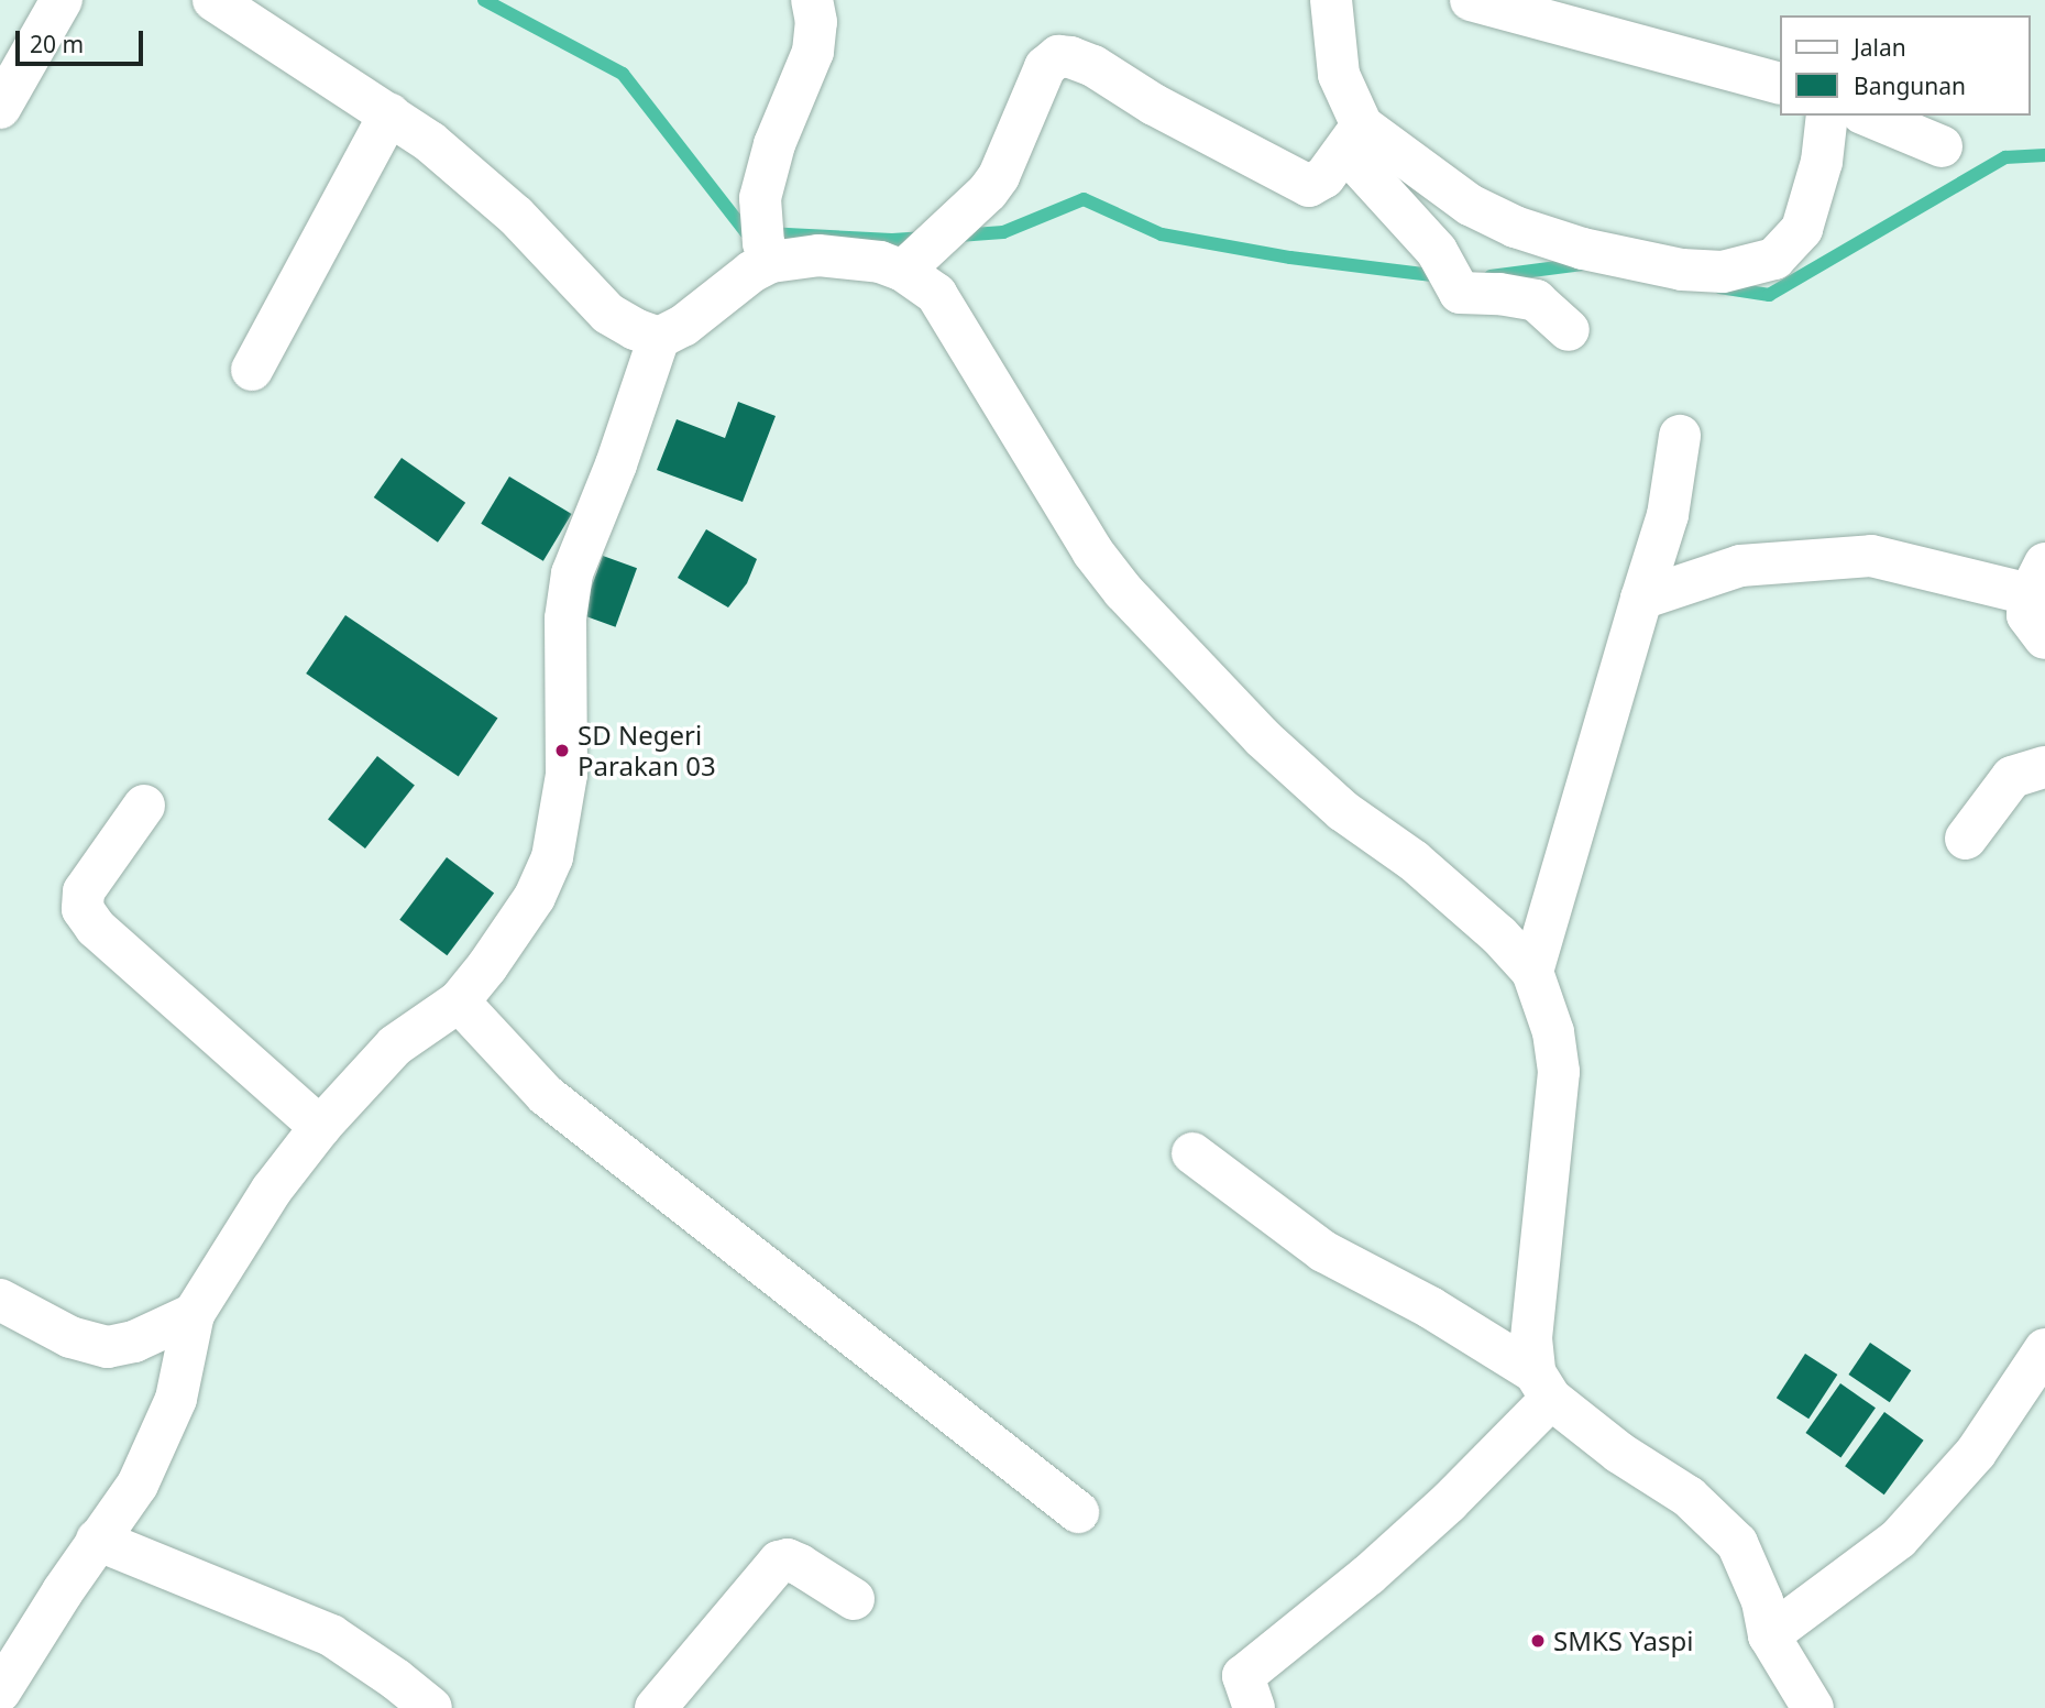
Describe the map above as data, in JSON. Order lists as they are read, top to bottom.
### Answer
{
  "places": ["SD Negeri Parakan 03", "SMKS Yaspi"],
  "legend": ["Jalan", "Bangunan"],
  "scale_bar": "20 m"
}
